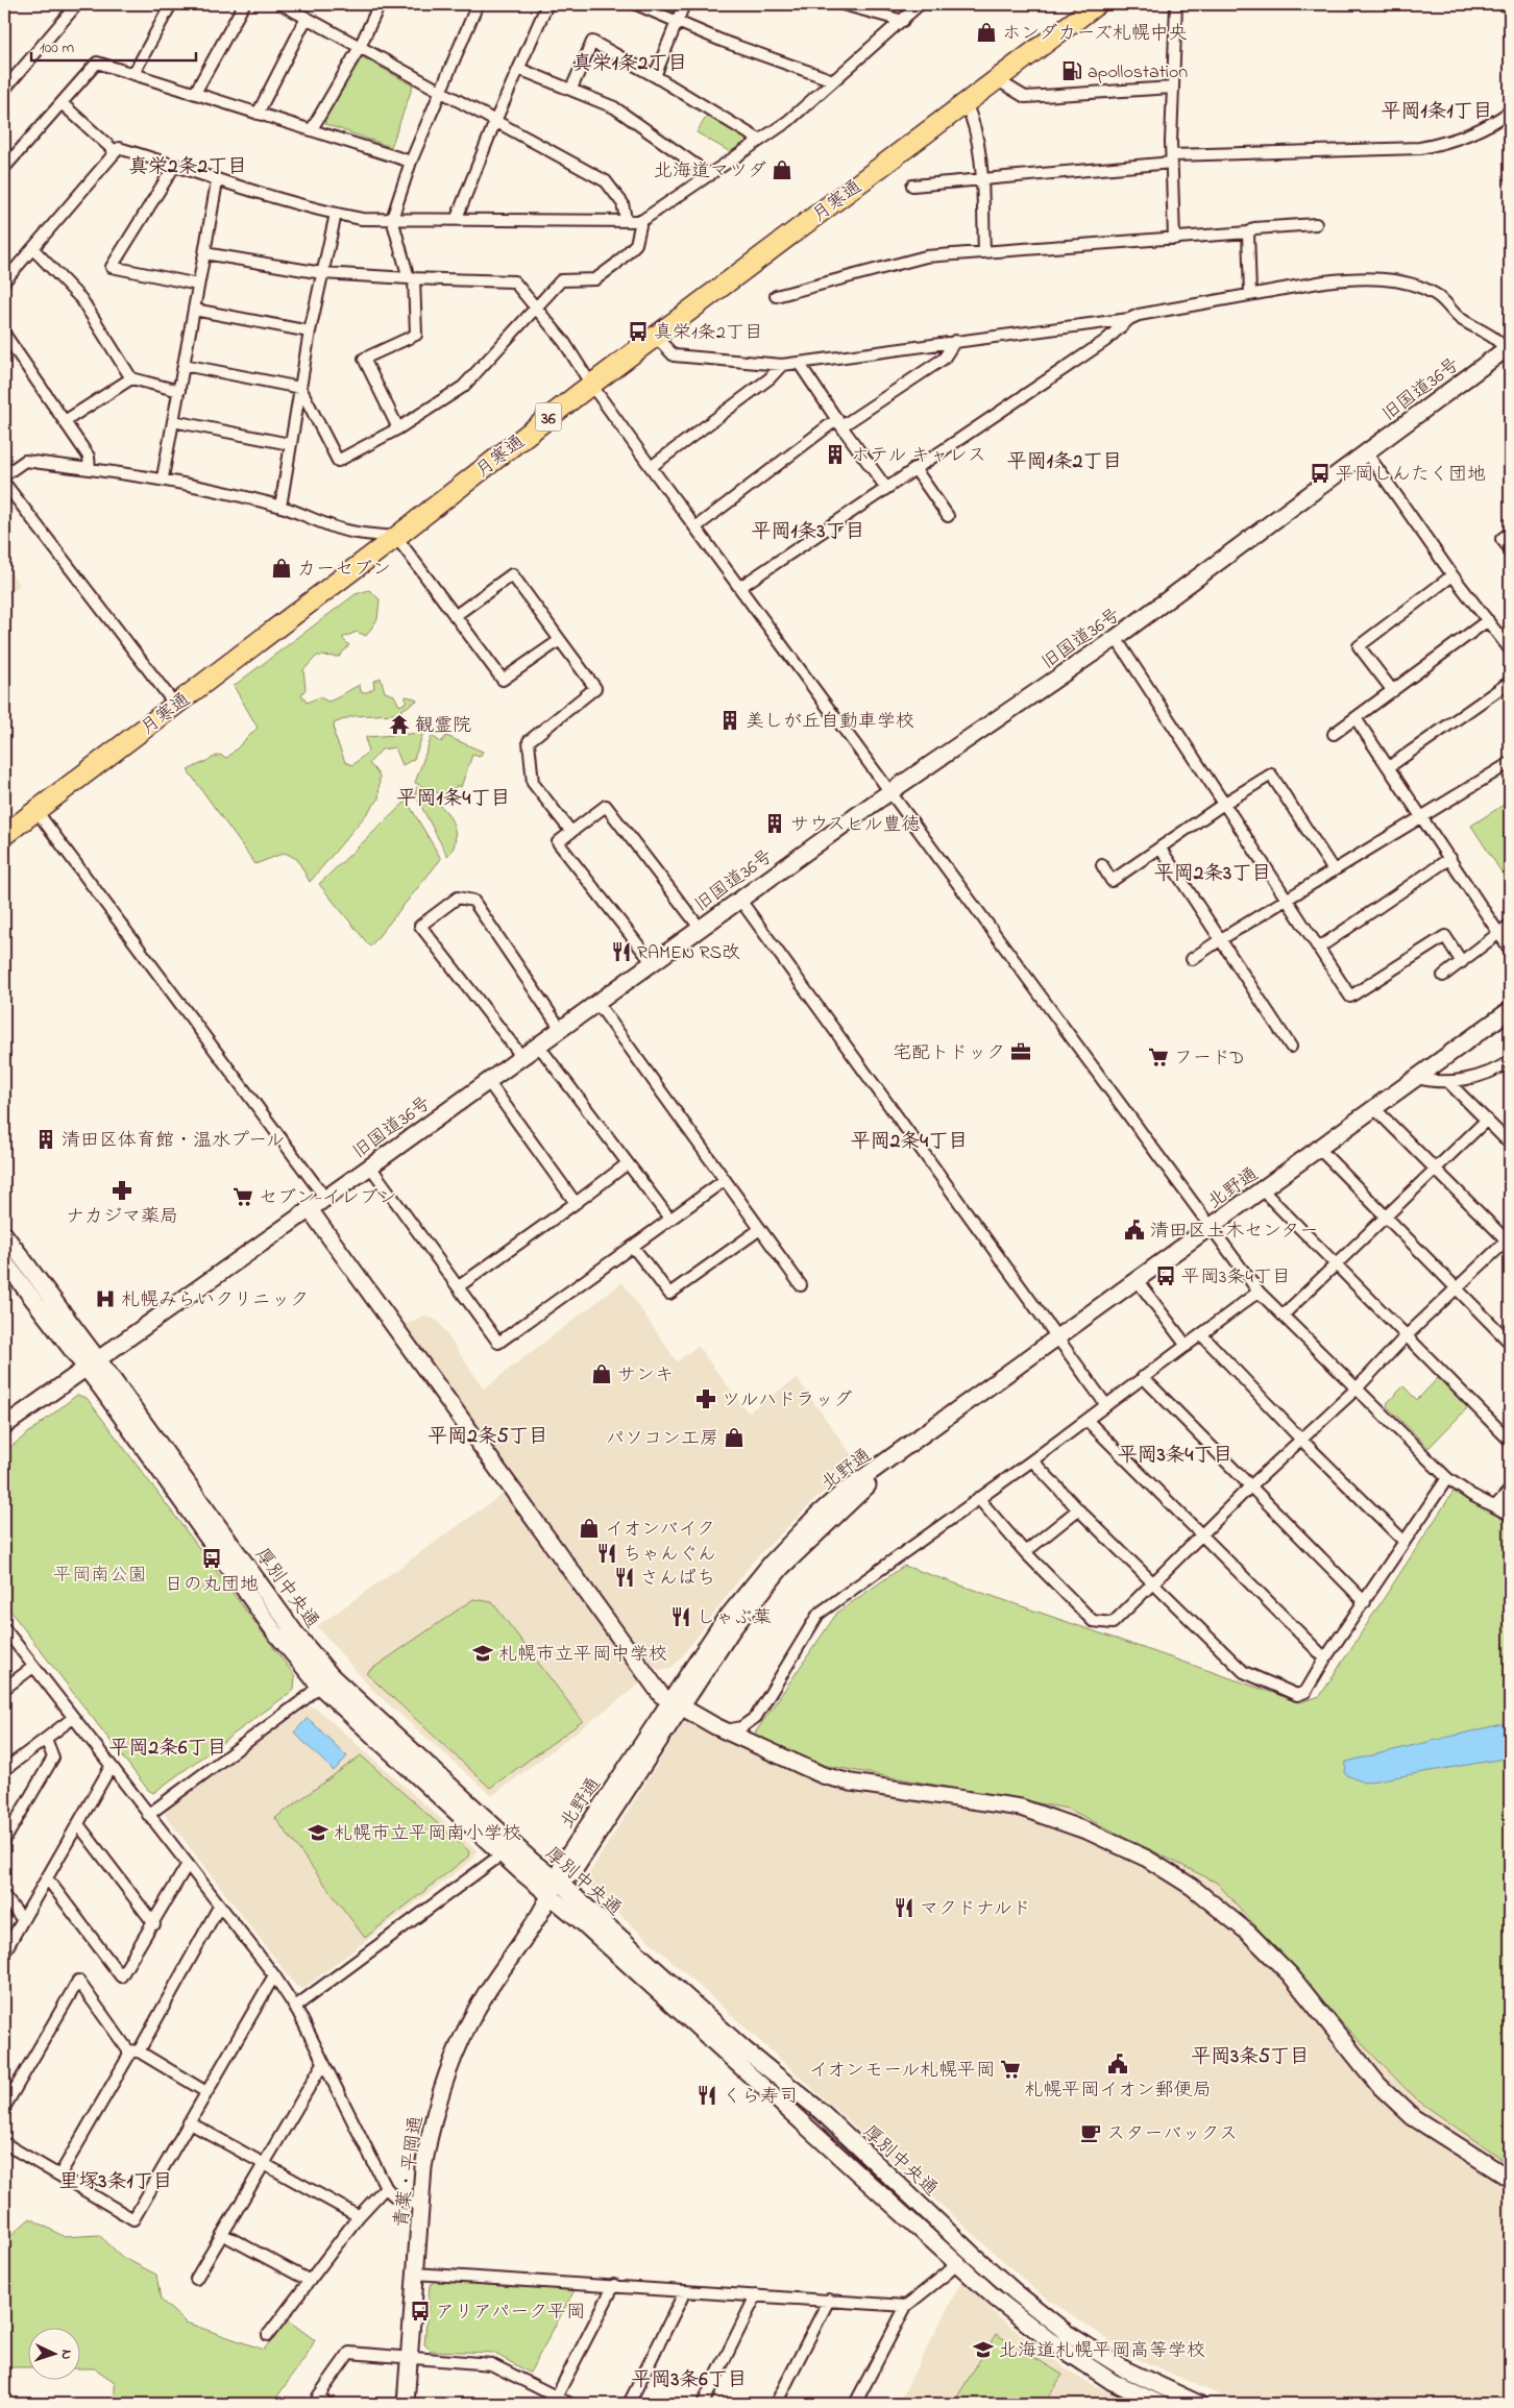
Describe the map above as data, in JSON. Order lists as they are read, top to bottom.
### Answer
{
  "streets": {
    "highway": ["月寒通", "36"],
    "street": [
      "旧国道36号",
      "北野通",
      "厚別中央通",
      "青葉・平岡通"
    ]
  },
  "crossings": [
    ["旧国道36号", "厚別中央通"],
    ["北野通", "厚別中央通"],
    ["北野通", "青葉・平岡通"],
    ["厚別中央通", "青葉・平岡通"]
  ],
  "districts": [
    "真栄1条2丁目",
    "平岡1条1丁目",
    "真栄2条2丁目",
    "平岡1条2丁目",
    "平岡1条3丁目",
    "平岡1条4丁目",
    "平岡2条3丁目",
    "平岡2条4丁目",
    "平岡2条5丁目",
    "平岡3条4丁目",
    "平岡2条6丁目",
    "平岡3条5丁目",
    "里塚3条1丁目",
    "平岡3条6丁目"
  ],
  "parks": ["平岡南公園"],
  "places": {
    "shop": [
      "ホンダカーズ札幌中央",
      "北海道マツダ",
      "カーセブン",
      "サンキ",
      "パソコン工房",
      "イオンバイク"
    ],
    "fuel station": ["apollostation"],
    "bus stop": [
      "真栄1条2丁目",
      "平岡しんたく団地",
      "平岡3条4丁目",
      "日の丸団地",
      "アリアパーク平岡"
    ],
    "building": [
      "ホテル キャレス",
      "美しが丘自動車学校",
      "サウスヒル豊徳",
      "清田区体育館・温水プール"
    ],
    "temple": ["観霊院"],
    "restaurant": [
      "RAMEN RS改",
      "ちゃんぐん",
      "さんぱち",
      "しゃぶ葉",
      "マクドナルド",
      "くら寿司"
    ],
    "office": ["宅配トドック"],
    "supermarket": ["フードD", "セブン-イレブン", "イオンモール札幌平岡"],
    "pharmacy": ["ナカジマ薬局", "ツルハドラッグ"],
    "public building": ["清田区土木センター", "札幌平岡イオン郵便局"],
    "hospital": ["札幌みらいクリニック"],
    "school or university": ["札幌市立平岡中学校", "札幌市立平岡南小学校", "北海道札幌平岡高等学校"],
    "cafe": ["スターバックス"]
  },
  "scale_bar": "100 m",
  "north": "right"
}
